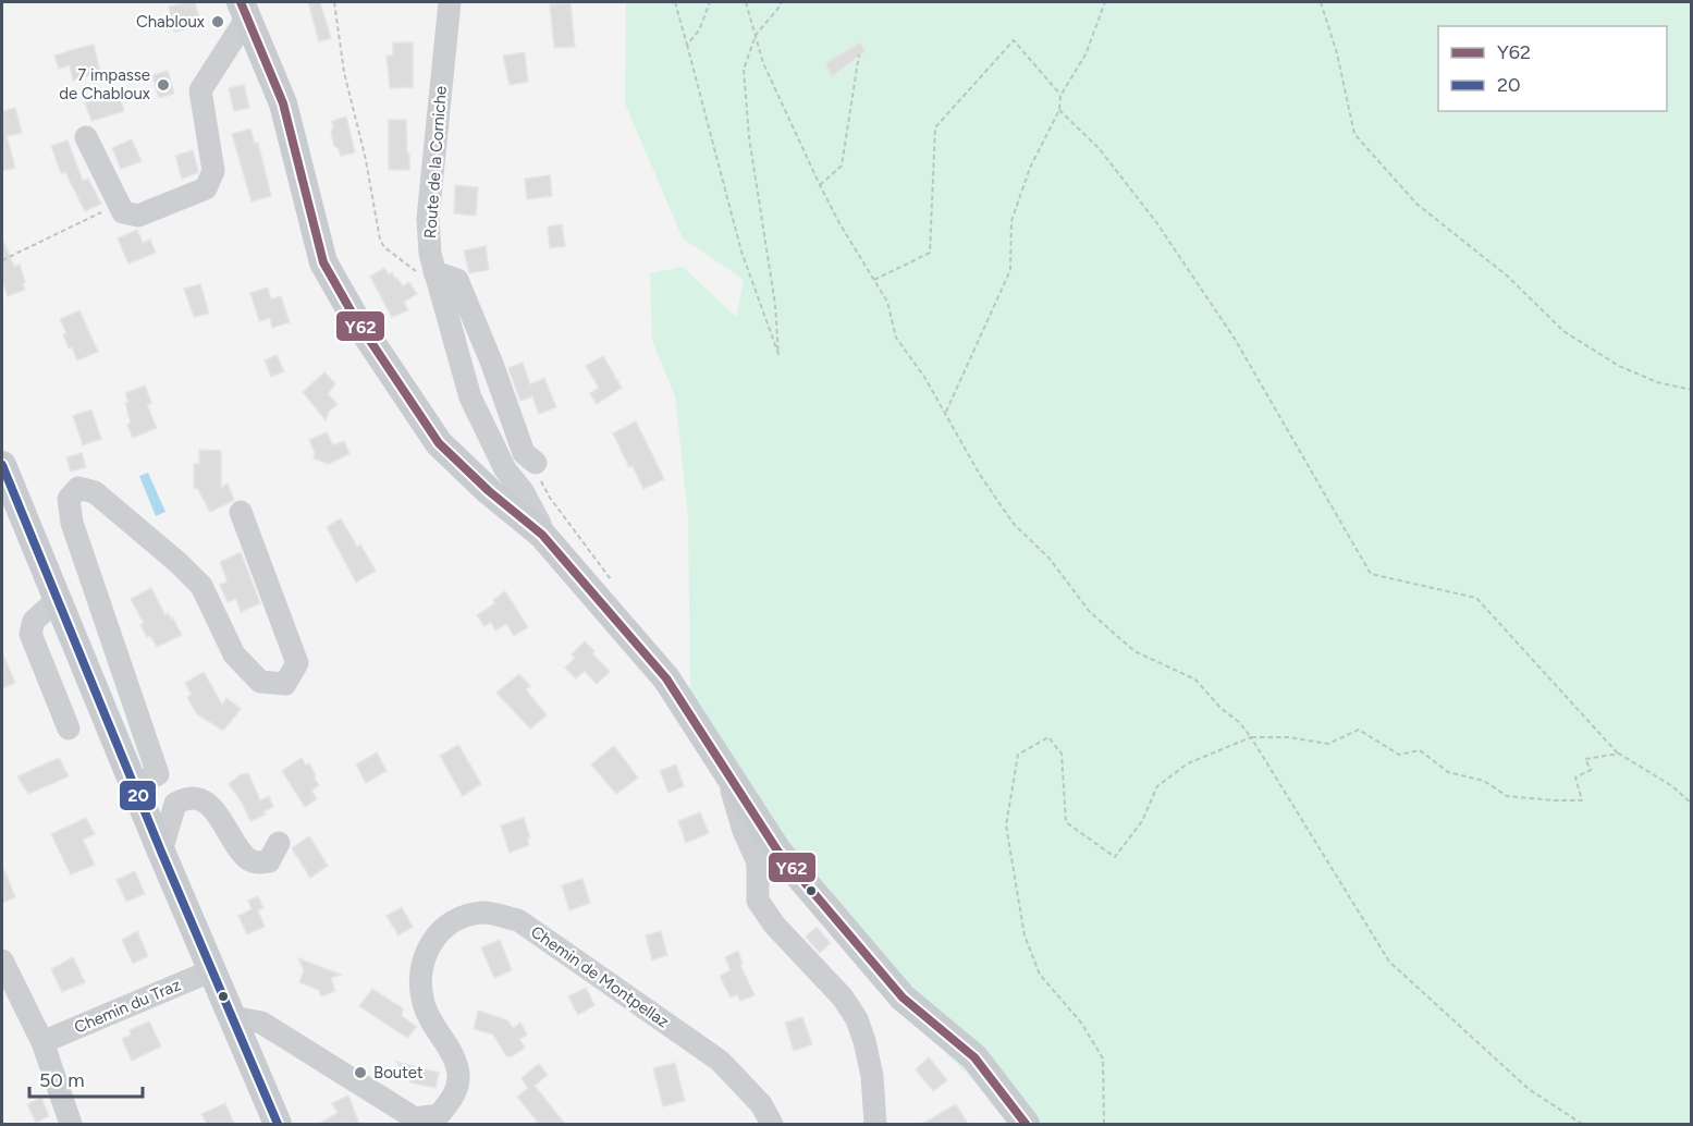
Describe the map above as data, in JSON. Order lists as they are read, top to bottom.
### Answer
{
  "streets": {
    "street": ["Route de la Corniche", "Chemin de Montpellaz", "Chemin du Traz"]
  },
  "places": ["Chabloux", "7 impasse de Chabloux", "Boutet"],
  "lines": ["transit line Y62", "transit line 20"],
  "legend": ["Y62", "20"],
  "scale_bar": "50 m"
}
